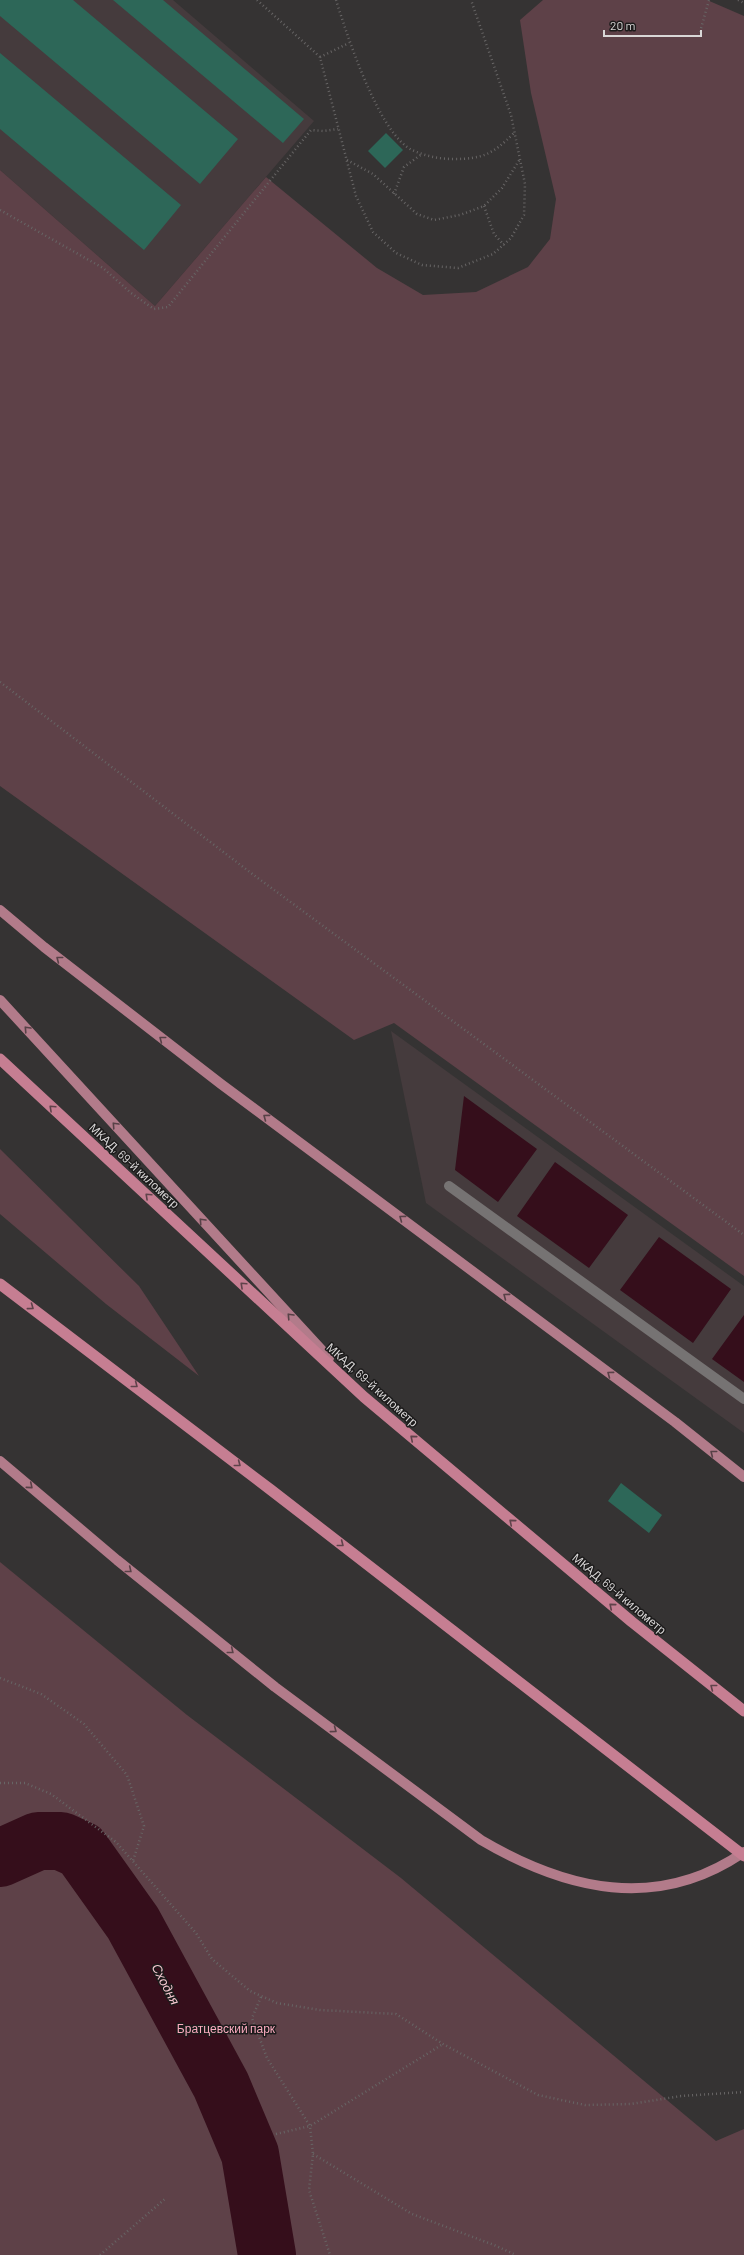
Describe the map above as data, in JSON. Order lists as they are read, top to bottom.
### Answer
{
  "streets": {
    "highway": ["МКАД, 69-й километр"]
  },
  "one_way": ["МКАД, 69-й километр"],
  "water": ["Сходня"],
  "parks": ["Братцевский парк"],
  "scale_bar": "20 m"
}
